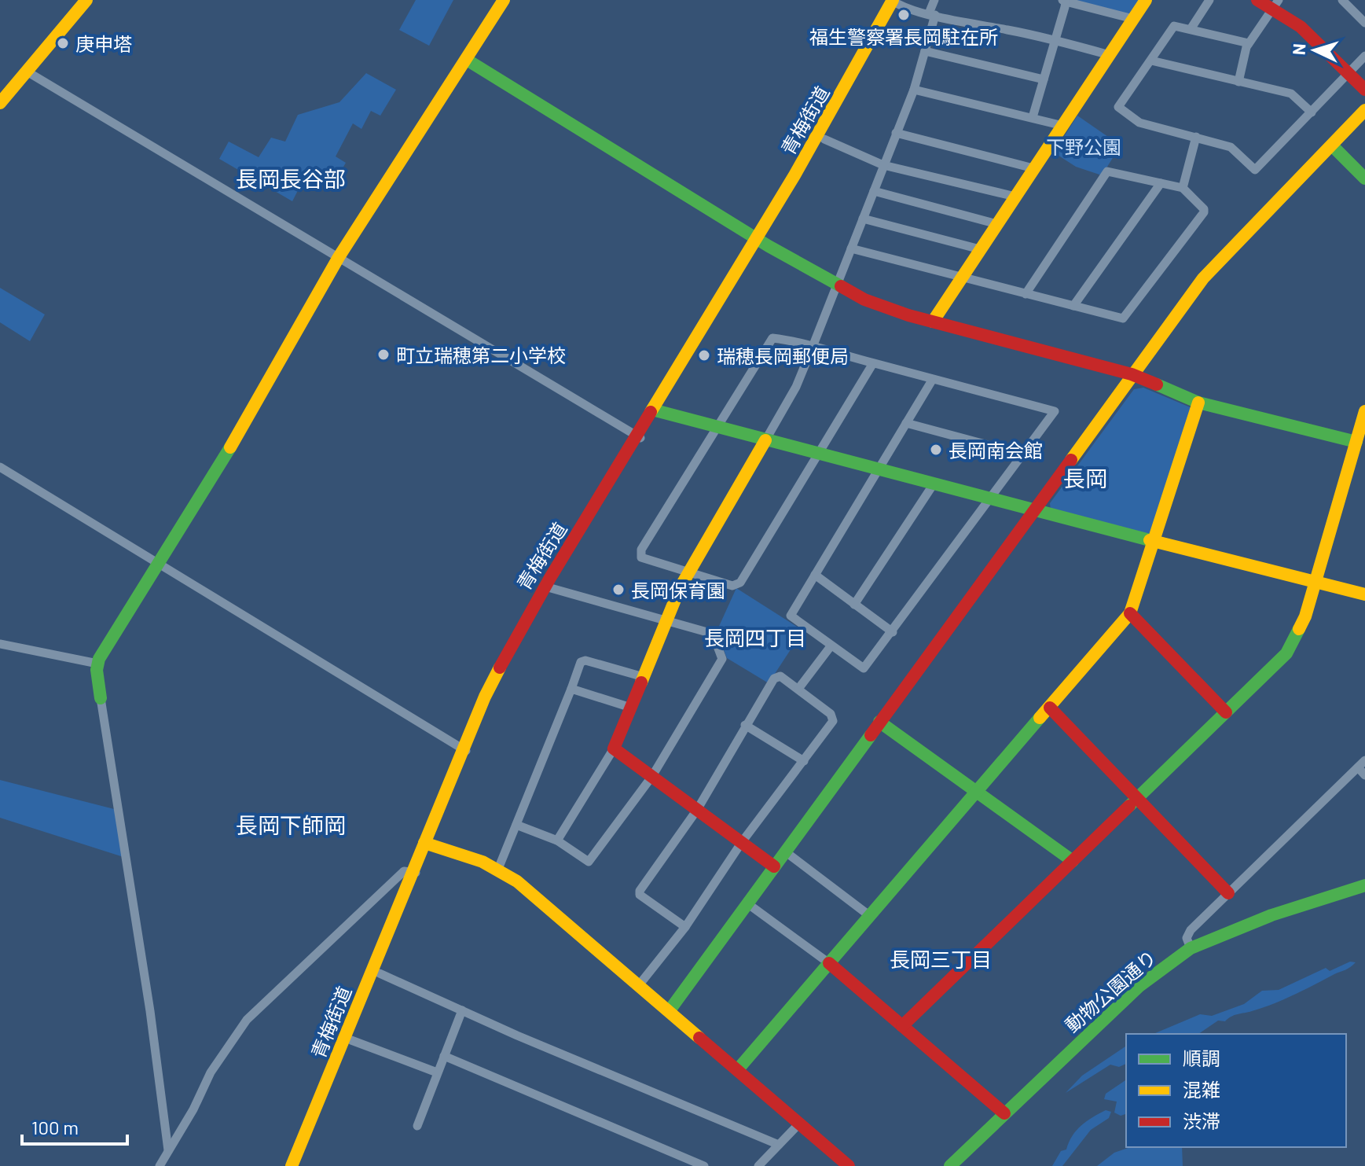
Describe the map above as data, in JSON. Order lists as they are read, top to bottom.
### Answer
{
  "streets": {
    "street": ["青梅街道", "動物公園通り"]
  },
  "districts": [
    "長岡長谷部",
    "長岡",
    "長岡四丁目",
    "長岡下師岡",
    "長岡三丁目"
  ],
  "parks": ["下野公園"],
  "places": [
    "福生警察署長岡駐在所",
    "庚申塔",
    "町立瑞穂第二小学校",
    "瑞穂長岡郵便局",
    "長岡南会館",
    "長岡保育園"
  ],
  "legend": ["順調", "混雑", "渋滞"],
  "scale_bar": "100 m",
  "north": "left"
}
